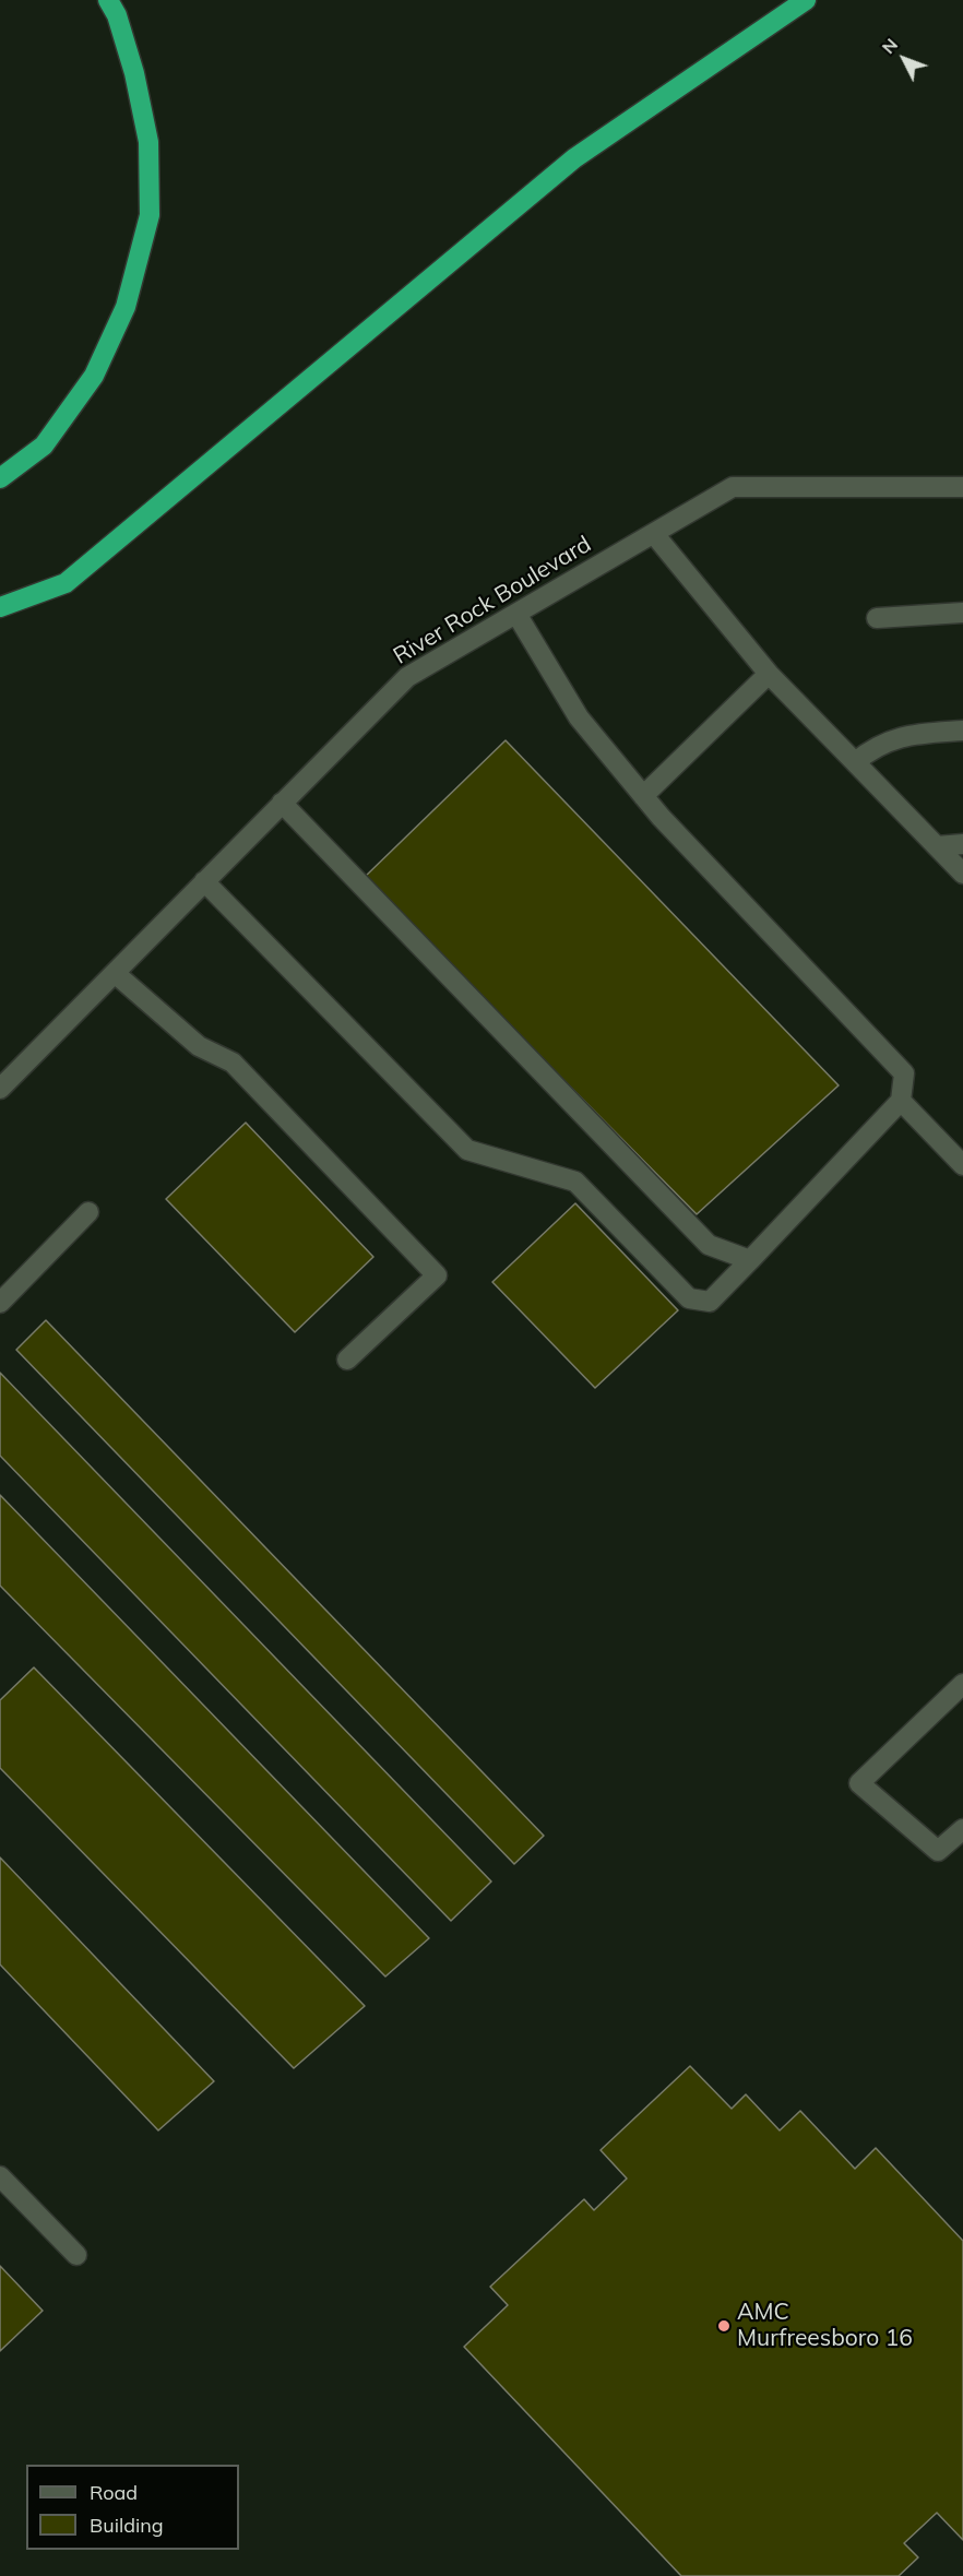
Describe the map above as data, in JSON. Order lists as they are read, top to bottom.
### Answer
{
  "streets": {
    "street": ["River Rock Boulevard"]
  },
  "places": ["AMC Murfreesboro 16"],
  "legend": ["Road", "Building"],
  "north": "top left"
}
